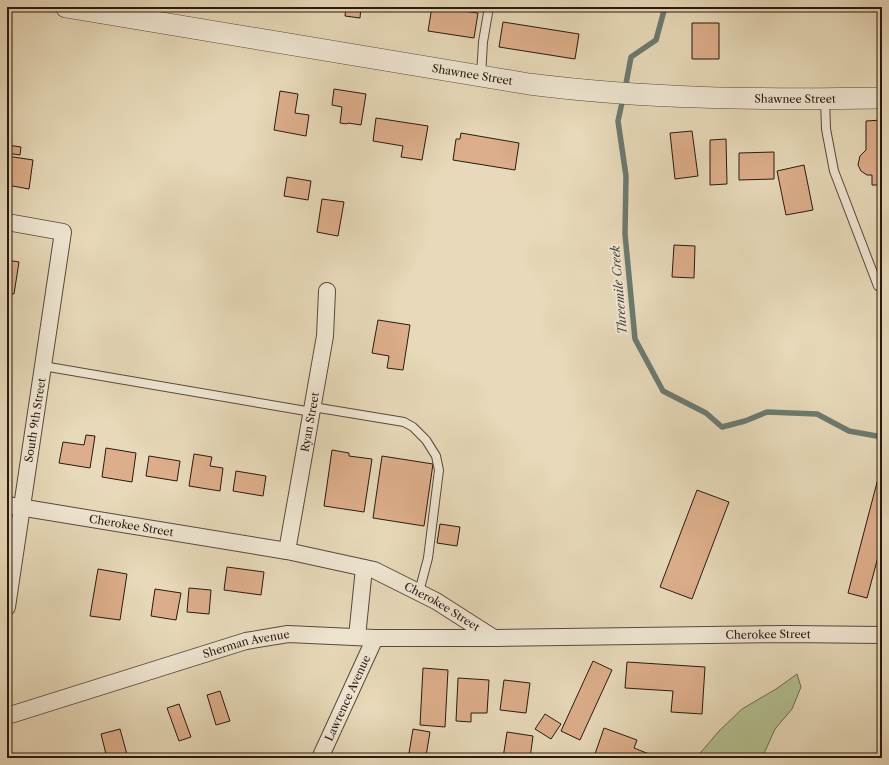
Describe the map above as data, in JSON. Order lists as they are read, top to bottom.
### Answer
{
  "streets": {
    "street": [
      "Shawnee Street",
      "South 9th Street",
      "Ryan Street",
      "Cherokee Street",
      "Sherman Avenue",
      "Lawrence Avenue"
    ]
  },
  "crossings": [
    ["South 9th Street", "Cherokee Street"],
    ["Ryan Street", "Cherokee Street"],
    ["Cherokee Street", "Sherman Avenue"],
    ["Sherman Avenue", "Lawrence Avenue"]
  ],
  "water": ["Threemile Creek"]
}
